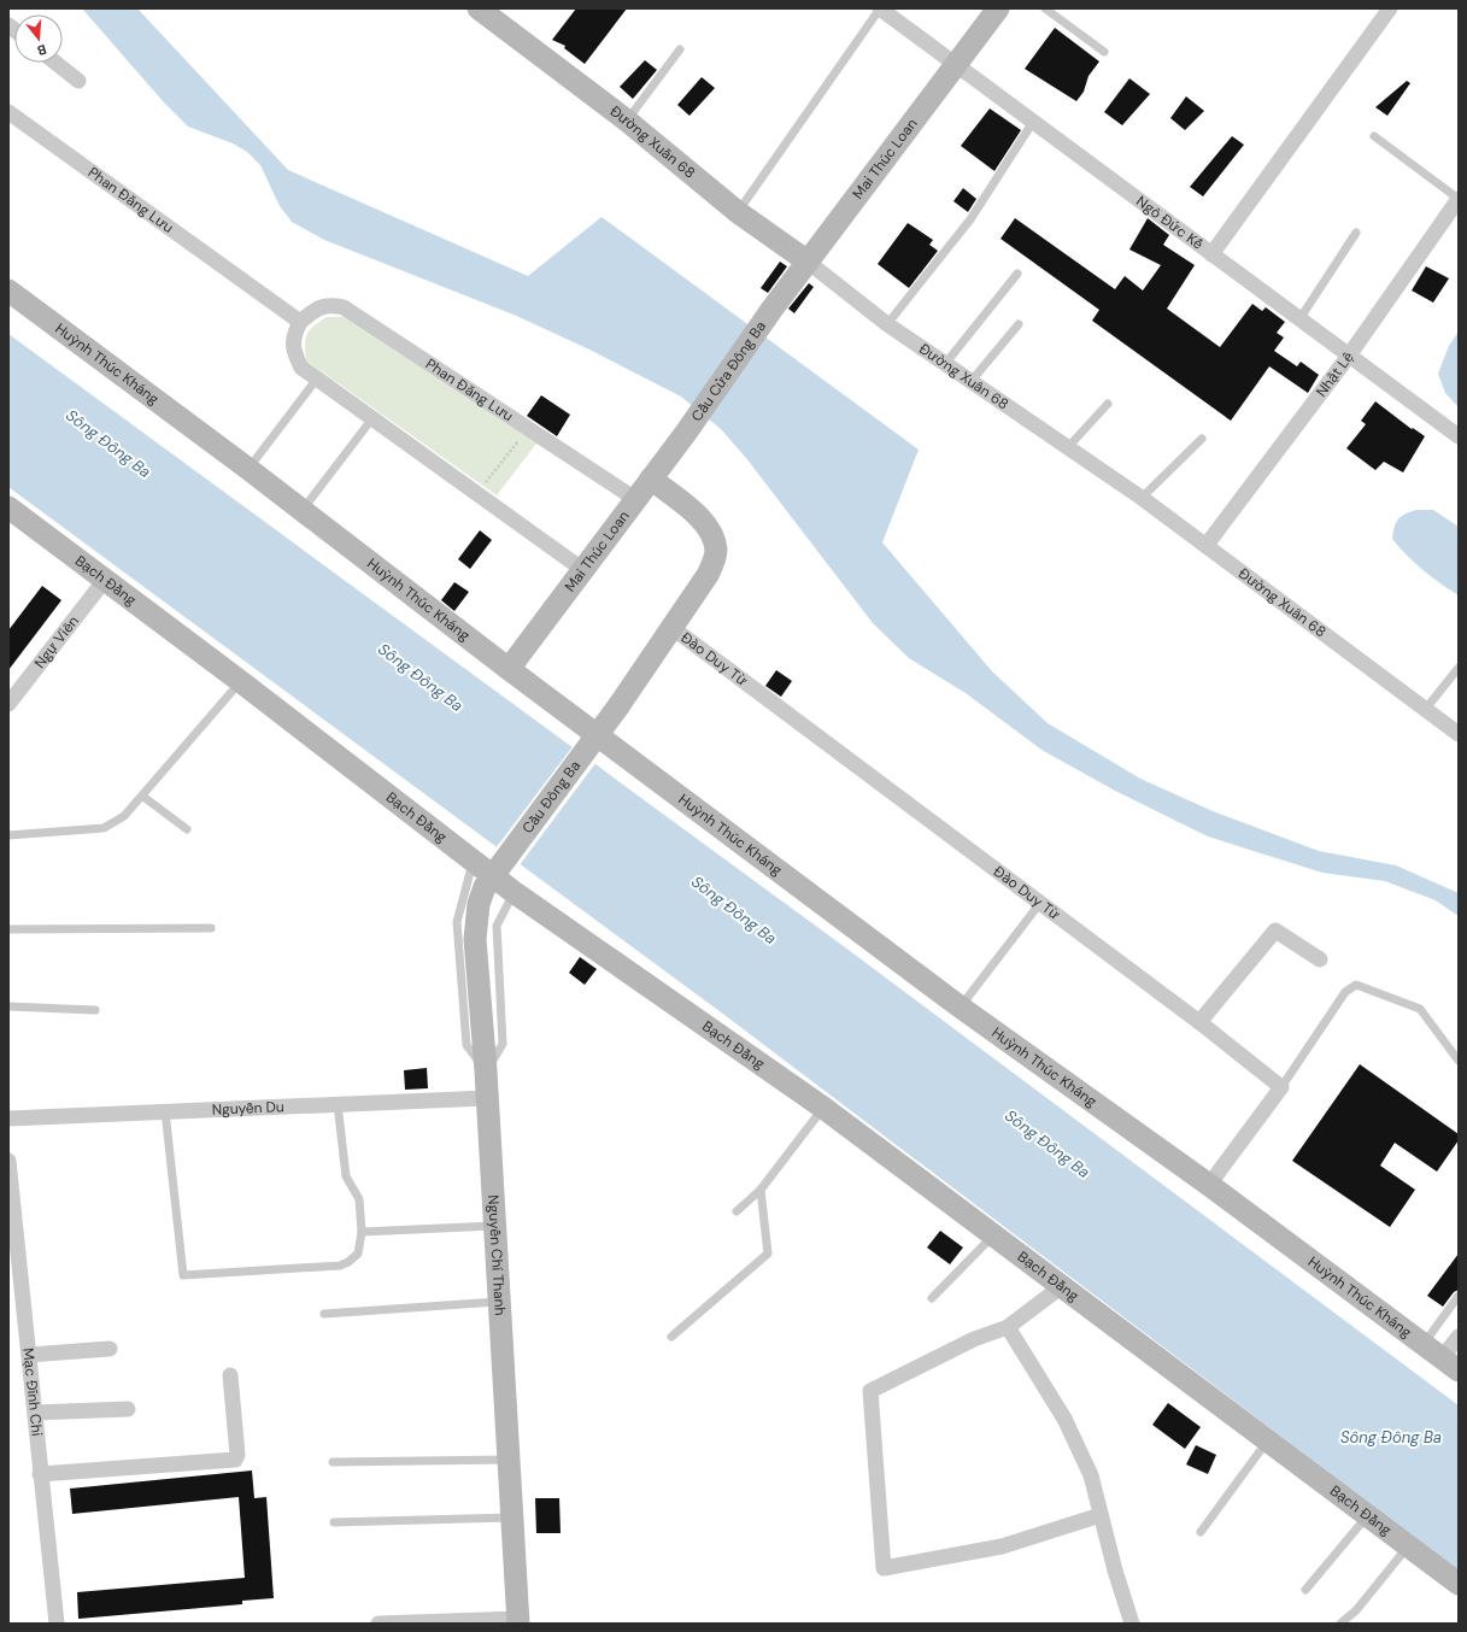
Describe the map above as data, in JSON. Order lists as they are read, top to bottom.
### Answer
{
  "streets": {
    "street": [
      "Đường Xuân 68",
      "Mai Thúc Loan",
      "Phan Đăng Lưu",
      "Ngô Đức Kế",
      "Huỳnh Thúc Kháng",
      "Cầu Cửa Đông Ba",
      "Nhật Lệ",
      "Bạch Đằng",
      "Ngự Viên",
      "Đào Duy Từ",
      "Cầu Đông Ba",
      "Nguyễn Du",
      "Nguyễn Chí Thanh",
      "Mạc Đĩnh Chi"
    ]
  },
  "crossings": [
    ["Đường Xuân 68", "Mai Thúc Loan"],
    ["Đường Xuân 68", "Nhật Lệ"],
    ["Mai Thúc Loan", "Phan Đăng Lưu"],
    ["Mai Thúc Loan", "Ngô Đức Kế"],
    ["Mai Thúc Loan", "Huỳnh Thúc Kháng"],
    ["Mai Thúc Loan", "Cầu Cửa Đông Ba"],
    ["Mai Thúc Loan", "Đào Duy Từ"],
    ["Ngô Đức Kế", "Nhật Lệ"],
    ["Bạch Đằng", "Ngự Viên"],
    ["Đào Duy Từ", "Cầu Đông Ba"],
    ["Cầu Đông Ba", "Nguyễn Chí Thanh"],
    ["Nguyễn Du", "Nguyễn Chí Thanh"]
  ],
  "water": ["Sông Đông Ba"],
  "north": "bottom"
}
